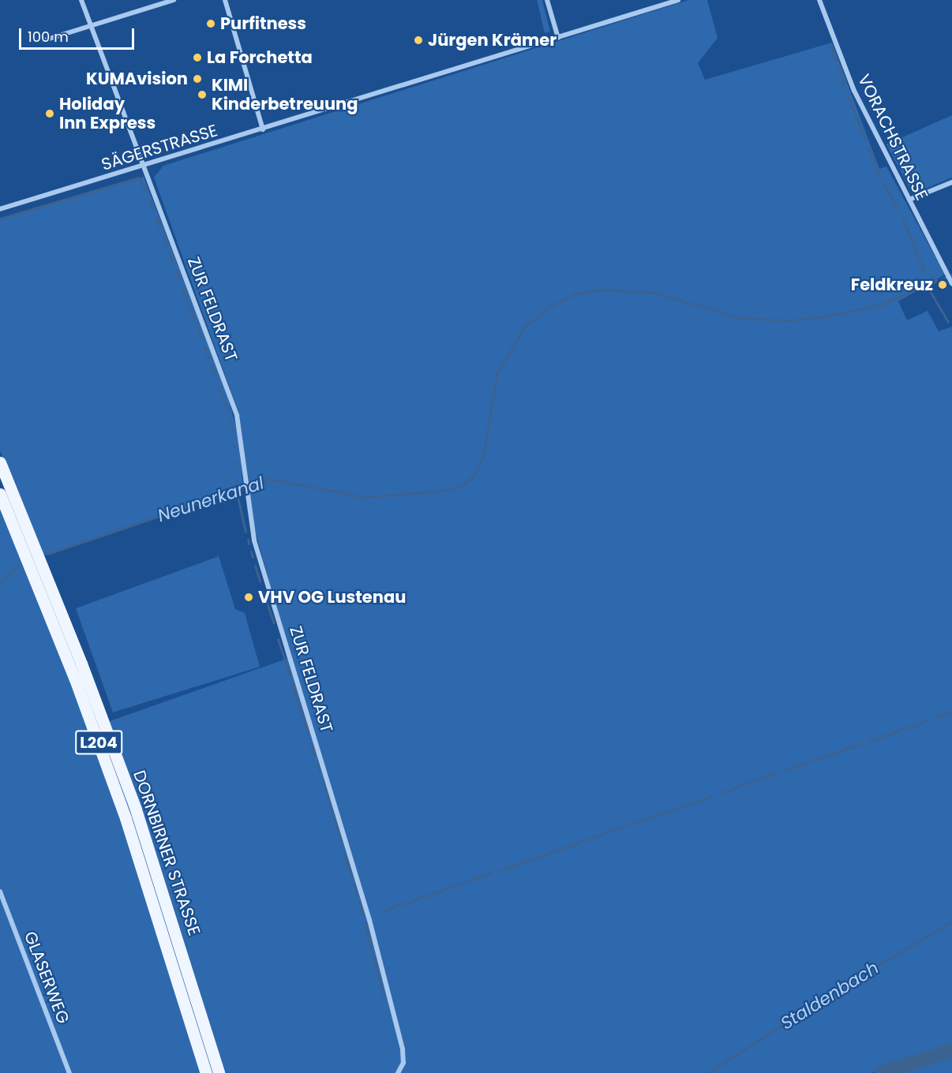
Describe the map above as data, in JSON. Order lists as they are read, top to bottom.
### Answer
{
  "streets": {
    "main road": ["L204", "DORNBIRNER STRASSE"],
    "street": [
      "VORACHSTRASSE",
      "SÄGERSTRASSE",
      "ZUR FELDRAST",
      "GLASERWEG"
    ]
  },
  "crossings": [
    ["SÄGERSTRASSE", "ZUR FELDRAST"]
  ],
  "water": ["Neunerkanal", "Staldenbach"],
  "places": [
    "Purfitness",
    "Jürgen Krämer",
    "La Forchetta",
    "KUMAvision",
    "KIMI Kinderbetreuung",
    "Holiday Inn Express",
    "Feldkreuz",
    "VHV OG Lustenau"
  ],
  "scale_bar": "100 m"
}
